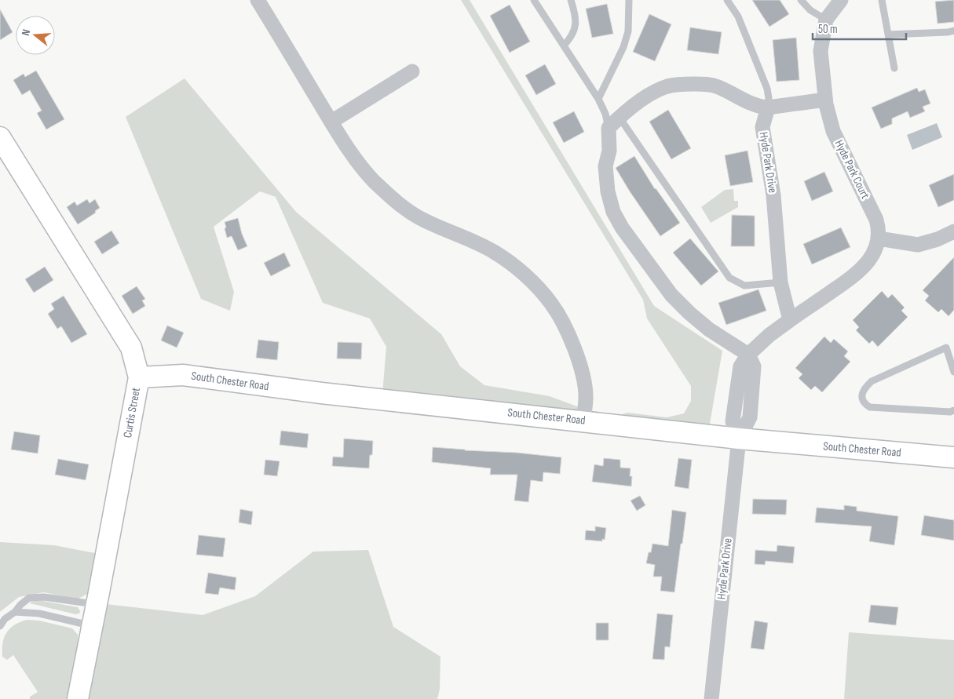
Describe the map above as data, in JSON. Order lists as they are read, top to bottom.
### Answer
{
  "streets": {
    "street": [
      "Hyde Park Drive",
      "Hyde Park Court",
      "South Chester Road",
      "Curtis Street"
    ]
  },
  "crossings": [
    ["Hyde Park Drive", "South Chester Road"],
    ["South Chester Road", "Curtis Street"]
  ],
  "scale_bar": "50 m",
  "north": "left"
}
